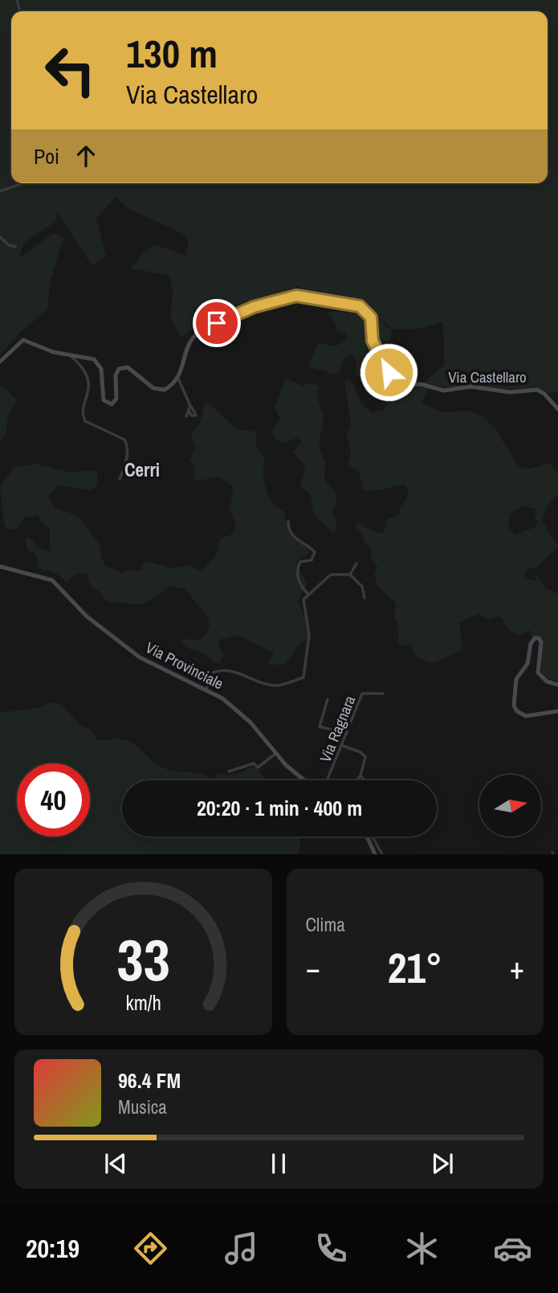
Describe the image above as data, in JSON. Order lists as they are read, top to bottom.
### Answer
{
  "streets": {
    "street": ["Via Castellaro", "Via Provinciale", "Via Ragnara"]
  },
  "districts": ["Cerri"],
  "north": "right",
  "page": {
    "turn": ["130 m", "Via Castellaro"],
    "then": "Poi",
    "limit": "40",
    "trip": "20:20 · 1 min · 400 m",
    "tile": "Clima",
    "heat": ["−", "21°", "+"],
    "song": ["96.4 FM", "Musica"],
    "tabs": "20:19",
    "gauge": ["33", "km/h"]
  }
}
